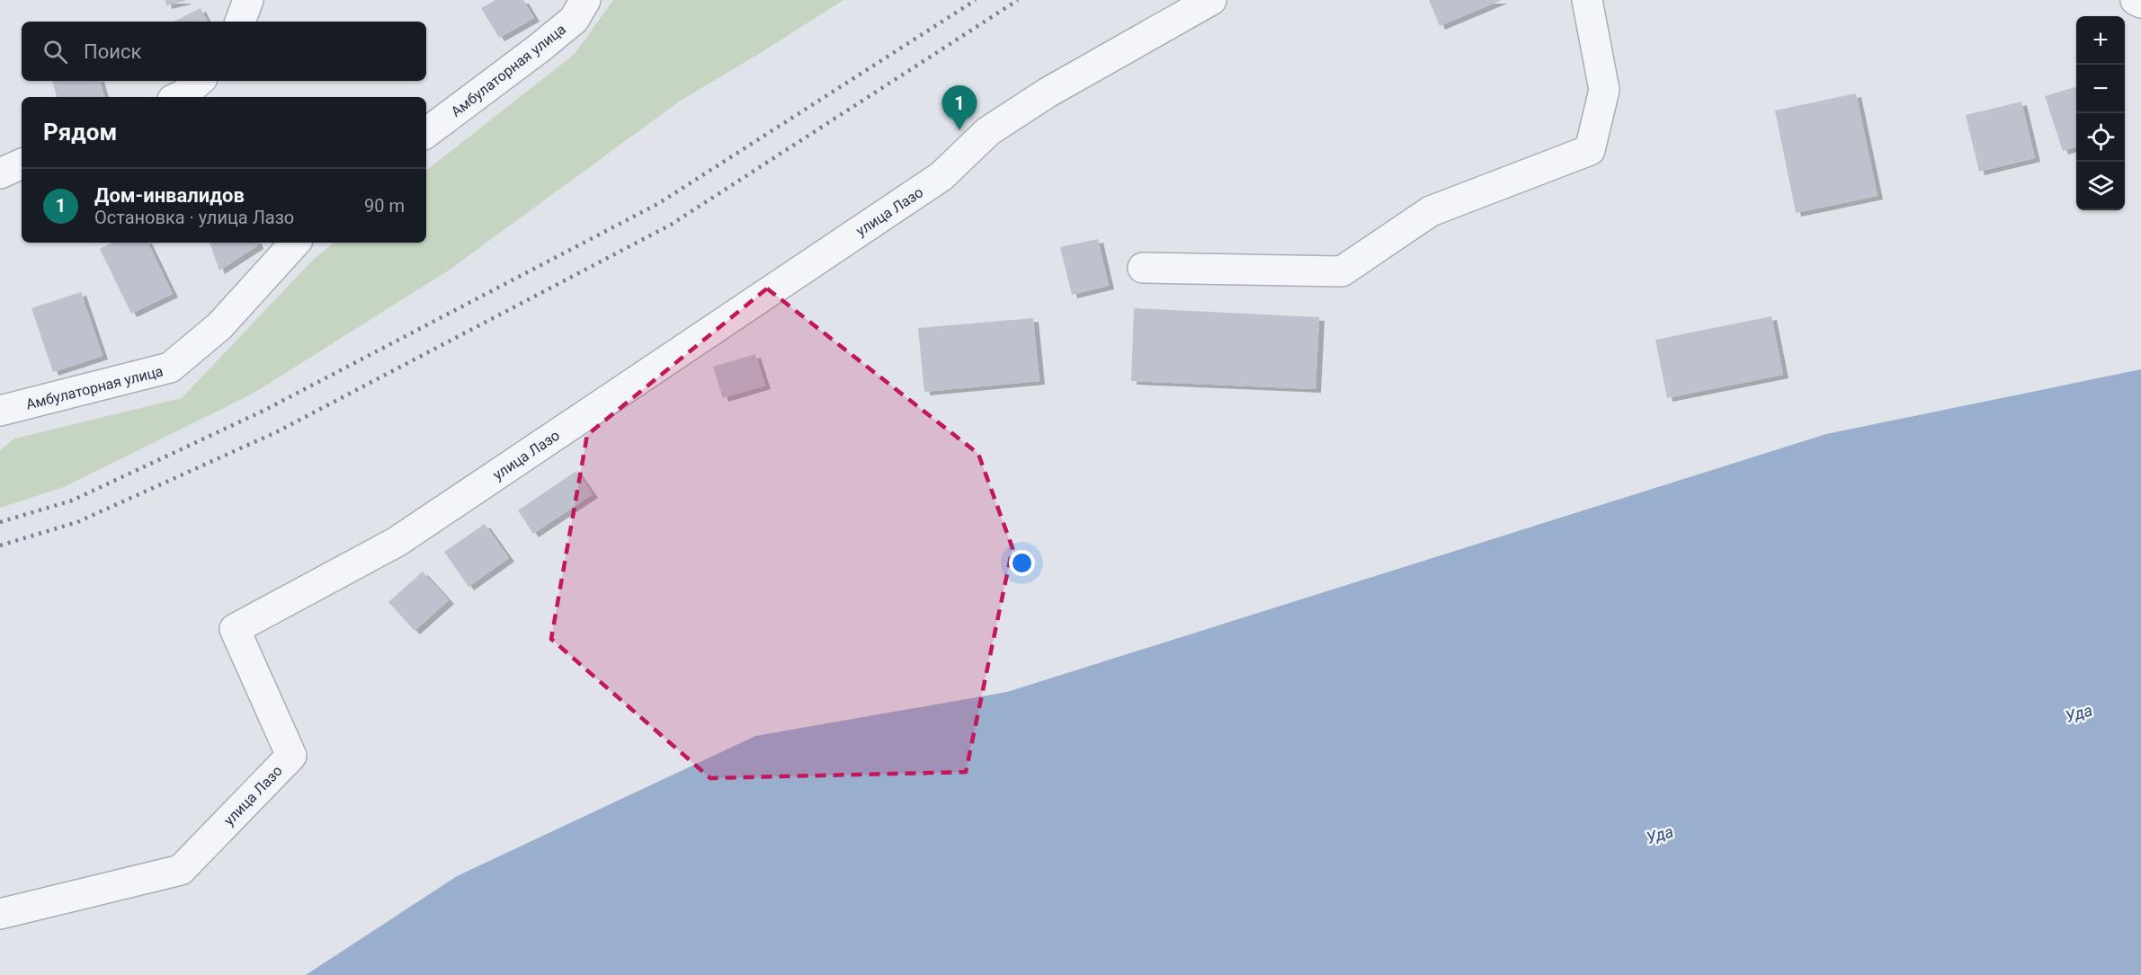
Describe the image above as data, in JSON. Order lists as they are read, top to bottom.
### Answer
{
  "streets": {
    "street": ["Амбулаторная улица", "улица Лазо"]
  },
  "water": ["Уда"],
  "page": {
    "map_buttons": ["+", "−"],
    "search": "Поиск",
    "pins": "1",
    "heading": "Рядом",
    "list": [
      {
        "mark": "1",
        "name": "Дом-инвалидов",
        "note": "Остановка · улица Лазо",
        "value": "90 m"
      }
    ]
  }
}
